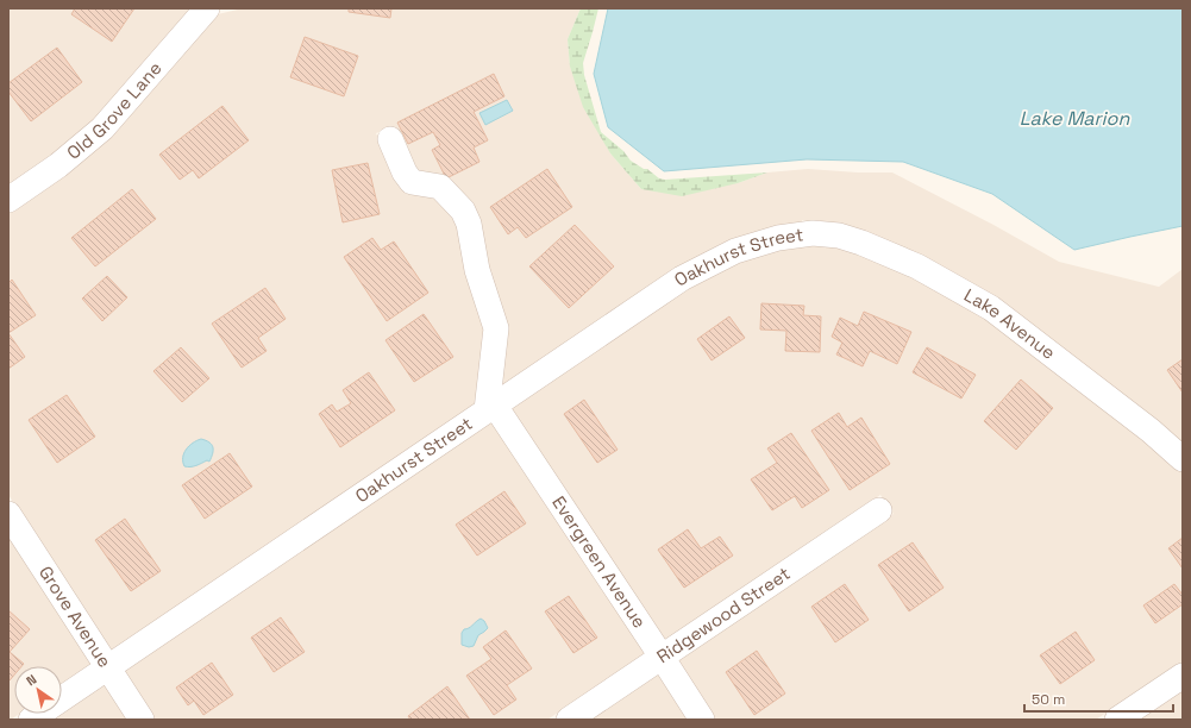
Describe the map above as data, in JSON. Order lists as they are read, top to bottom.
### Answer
{
  "streets": {
    "street": [
      "Old Grove Lane",
      "Oakhurst Street",
      "Lake Avenue",
      "Evergreen Avenue",
      "Ridgewood Street",
      "Grove Avenue"
    ]
  },
  "crossings": [
    ["Oakhurst Street", "Lake Avenue"],
    ["Oakhurst Street", "Evergreen Avenue"],
    ["Oakhurst Street", "Grove Avenue"],
    ["Evergreen Avenue", "Ridgewood Street"]
  ],
  "water": ["Lake Marion"],
  "scale_bar": "50 m",
  "north": "top left"
}
